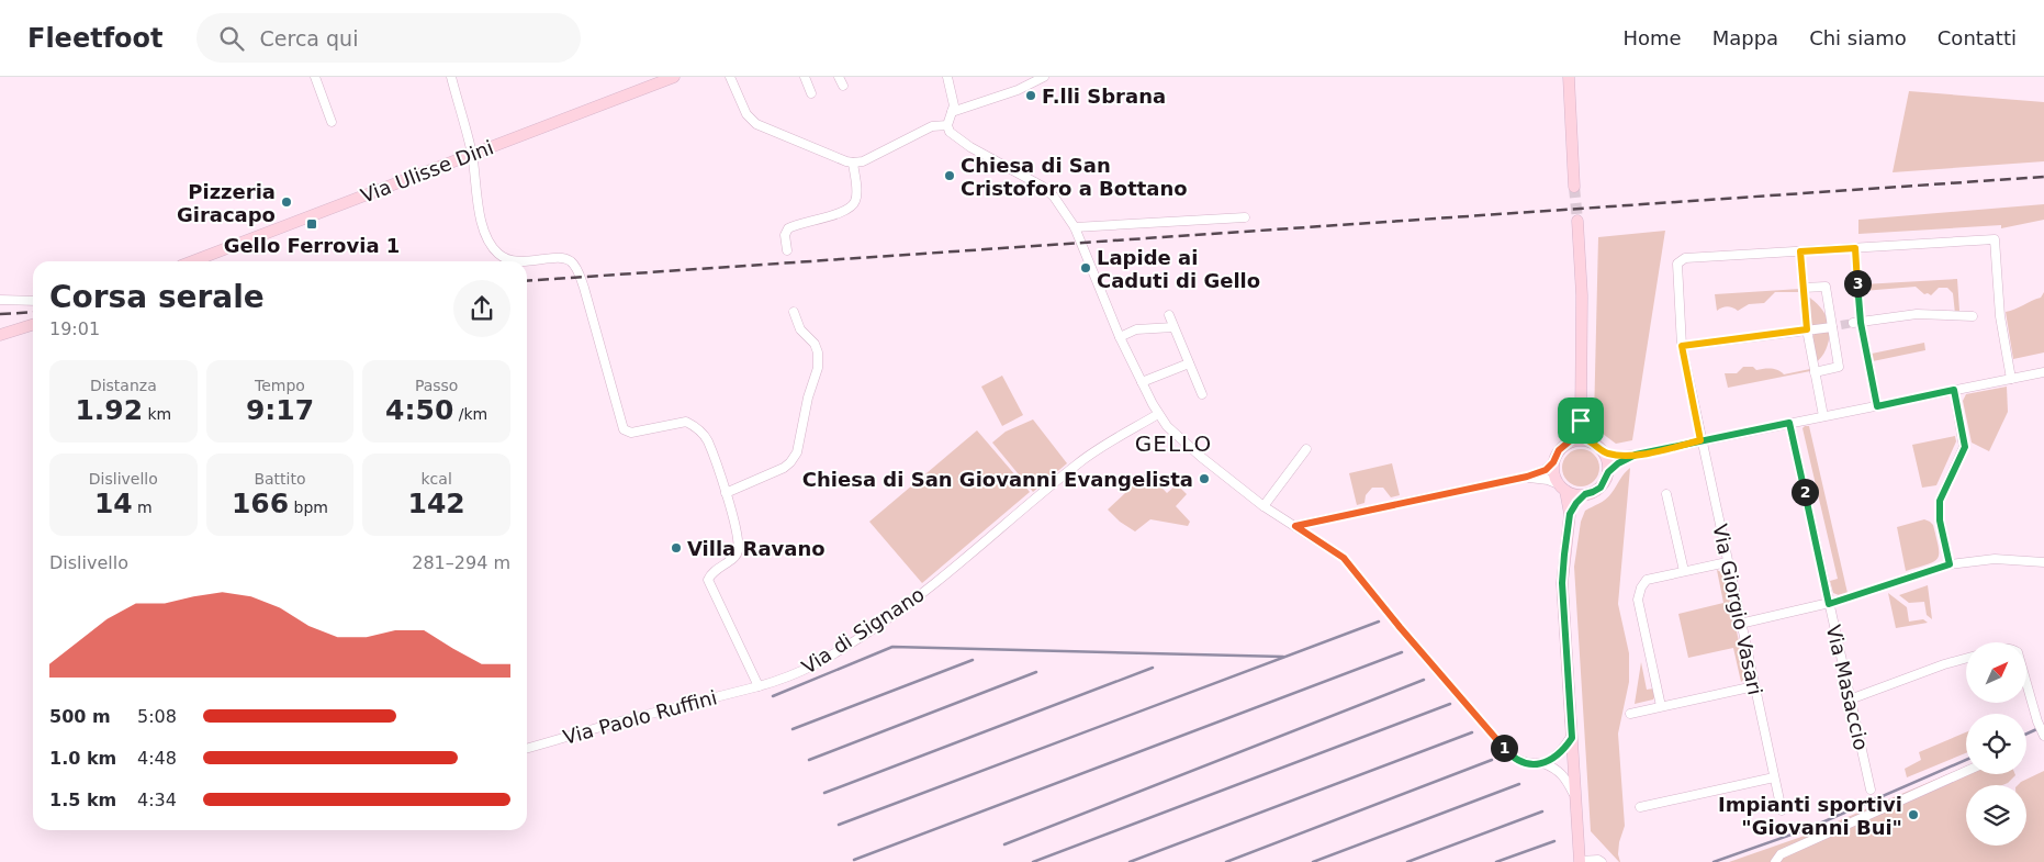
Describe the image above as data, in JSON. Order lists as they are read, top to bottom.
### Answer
{
  "streets": {
    "street": [
      "Via Ulisse Dini",
      "Via Giorgio Vasari",
      "Via di Signano",
      "Via Masaccio",
      "Via Paolo Ruffini"
    ]
  },
  "crossings": [
    ["Via di Signano", "Via Paolo Ruffini"]
  ],
  "districts": ["GELLO"],
  "places": {
    "other": [
      "F.lli Sbrana",
      "Chiesa di San Cristoforo a Bottano",
      "Pizzeria Giracapo",
      "Lapide ai Caduti di Gello",
      "Chiesa di San Giovanni Evangelista",
      "Villa Ravano",
      "Impianti sportivi \"Giovanni Bui\""
    ],
    "transit": ["Gello Ferrovia 1"]
  },
  "north": "top right",
  "page": {
    "header": "Fleetfoot",
    "search": "Cerca qui",
    "nav": [
      "Home",
      "Mappa",
      "Chi siamo",
      "Contatti"
    ],
    "heading": ["Corsa serale", "19:01"],
    "pins": ["3", "2", "1"],
    "stats": [
      ["Distanza", "1.92 km"],
      ["Tempo", "9:17"],
      ["Passo", "4:50 /km"],
      ["Dislivello", "14 m"],
      ["Battito", "166 bpm"],
      ["kcal", "142"]
    ],
    "chart": ["Dislivello", "281–294 m"],
    "list": [
      {
        "name": "500 m",
        "note": "5:08"
      },
      {
        "name": "1.0 km",
        "note": "4:48"
      },
      {
        "name": "1.5 km",
        "note": "4:34"
      }
    ]
  }
}
